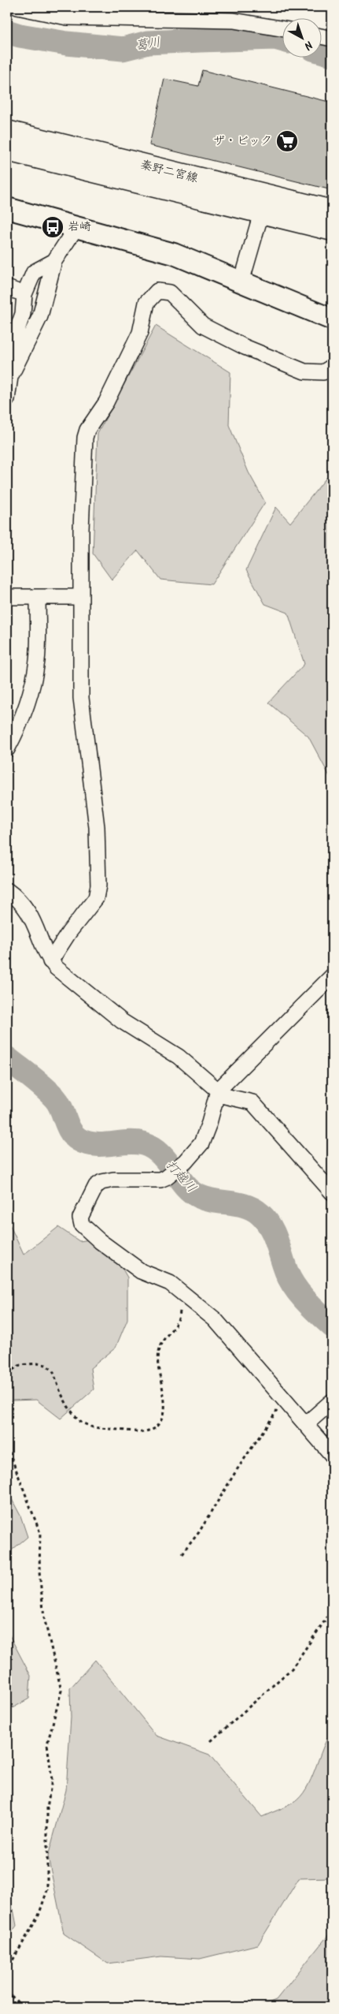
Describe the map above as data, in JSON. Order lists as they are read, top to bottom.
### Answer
{
  "streets": {
    "main road": ["秦野二宮線"]
  },
  "water": ["葛川", "打越川"],
  "places": {
    "supermarket": ["ザ・ビック"],
    "bus stop": ["岩崎"]
  },
  "north": "bottom right"
}
